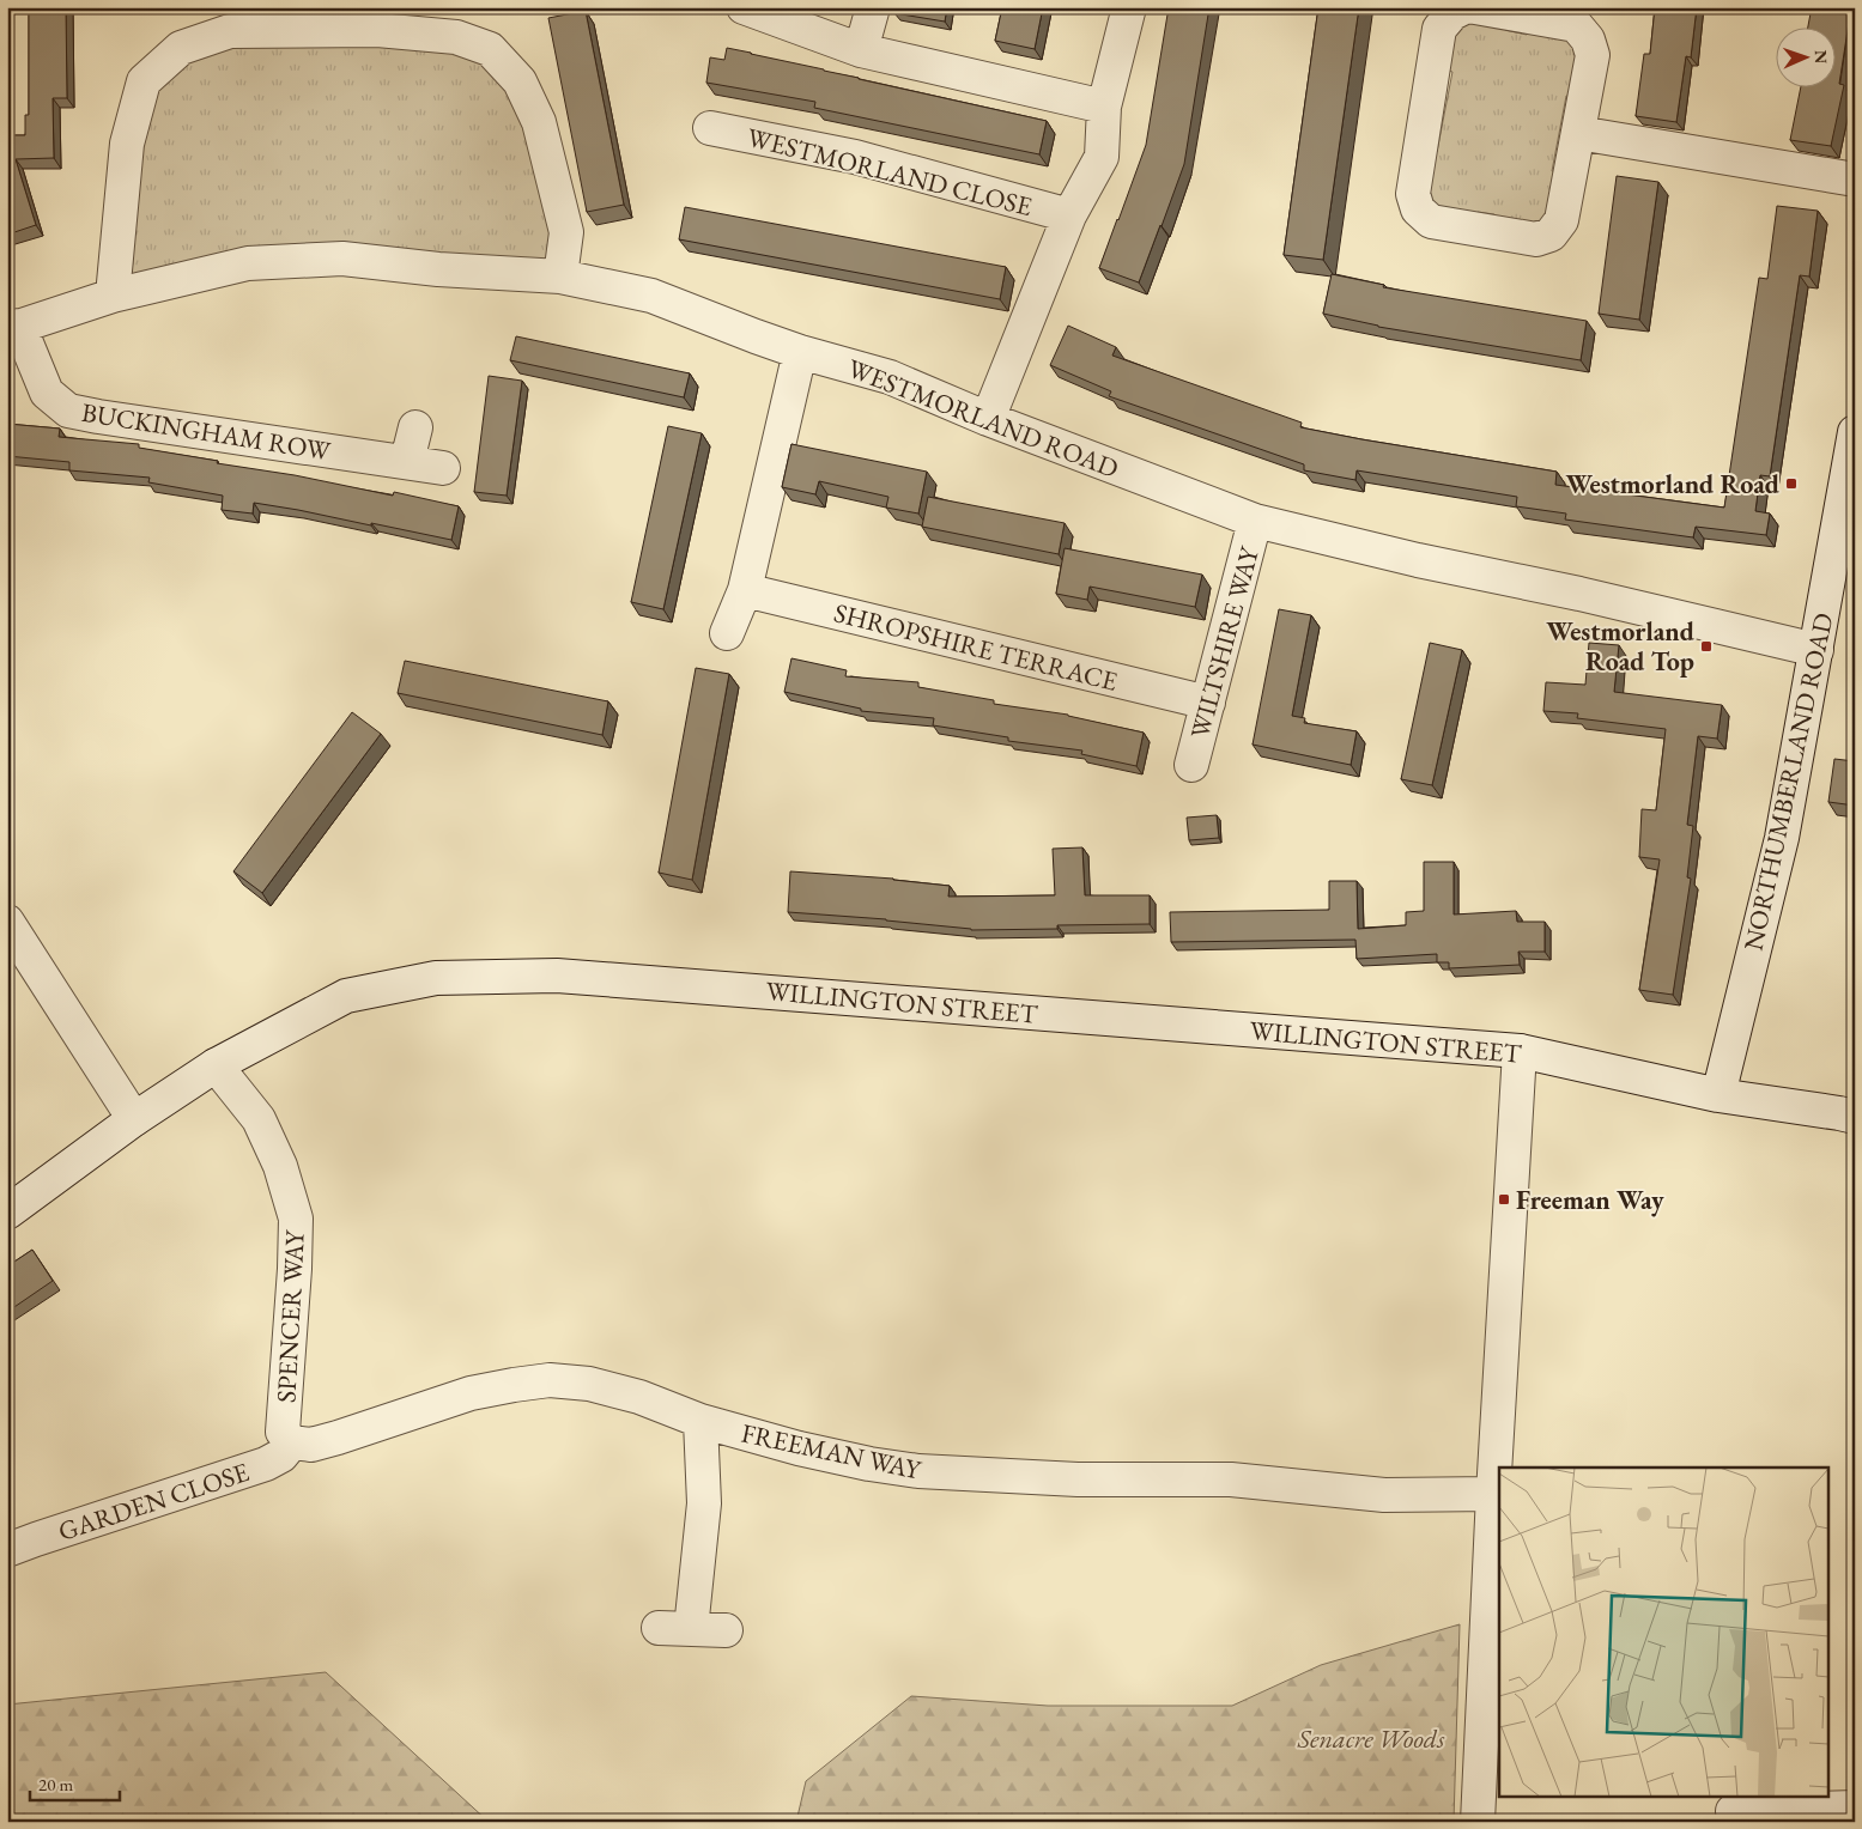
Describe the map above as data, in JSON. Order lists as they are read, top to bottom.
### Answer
{
  "streets": {
    "street": [
      "WESTMORLAND CLOSE",
      "WESTMORLAND ROAD",
      "BUCKINGHAM ROW",
      "WILTSHIRE WAY",
      "SHROPSHIRE TERRACE",
      "NORTHUMBERLAND ROAD",
      "WILLINGTON STREET",
      "SPENCER WAY",
      "FREEMAN WAY",
      "GARDEN CLOSE"
    ]
  },
  "crossings": [
    ["WESTMORLAND CLOSE", "WESTMORLAND ROAD"],
    ["WESTMORLAND ROAD", "BUCKINGHAM ROW"],
    ["WESTMORLAND ROAD", "WILTSHIRE WAY"],
    ["WESTMORLAND ROAD", "NORTHUMBERLAND ROAD"],
    ["WILTSHIRE WAY", "SHROPSHIRE TERRACE"],
    ["NORTHUMBERLAND ROAD", "WILLINGTON STREET"],
    ["WILLINGTON STREET", "SPENCER WAY"],
    ["SPENCER WAY", "FREEMAN WAY"],
    ["SPENCER WAY", "GARDEN CLOSE"],
    ["FREEMAN WAY", "GARDEN CLOSE"]
  ],
  "parks": ["Senacre Woods"],
  "places": {
    "transit": ["Westmorland Road", "Westmorland Road Top", "Freeman Way"]
  },
  "scale_bar": "20 m",
  "north": "right"
}
